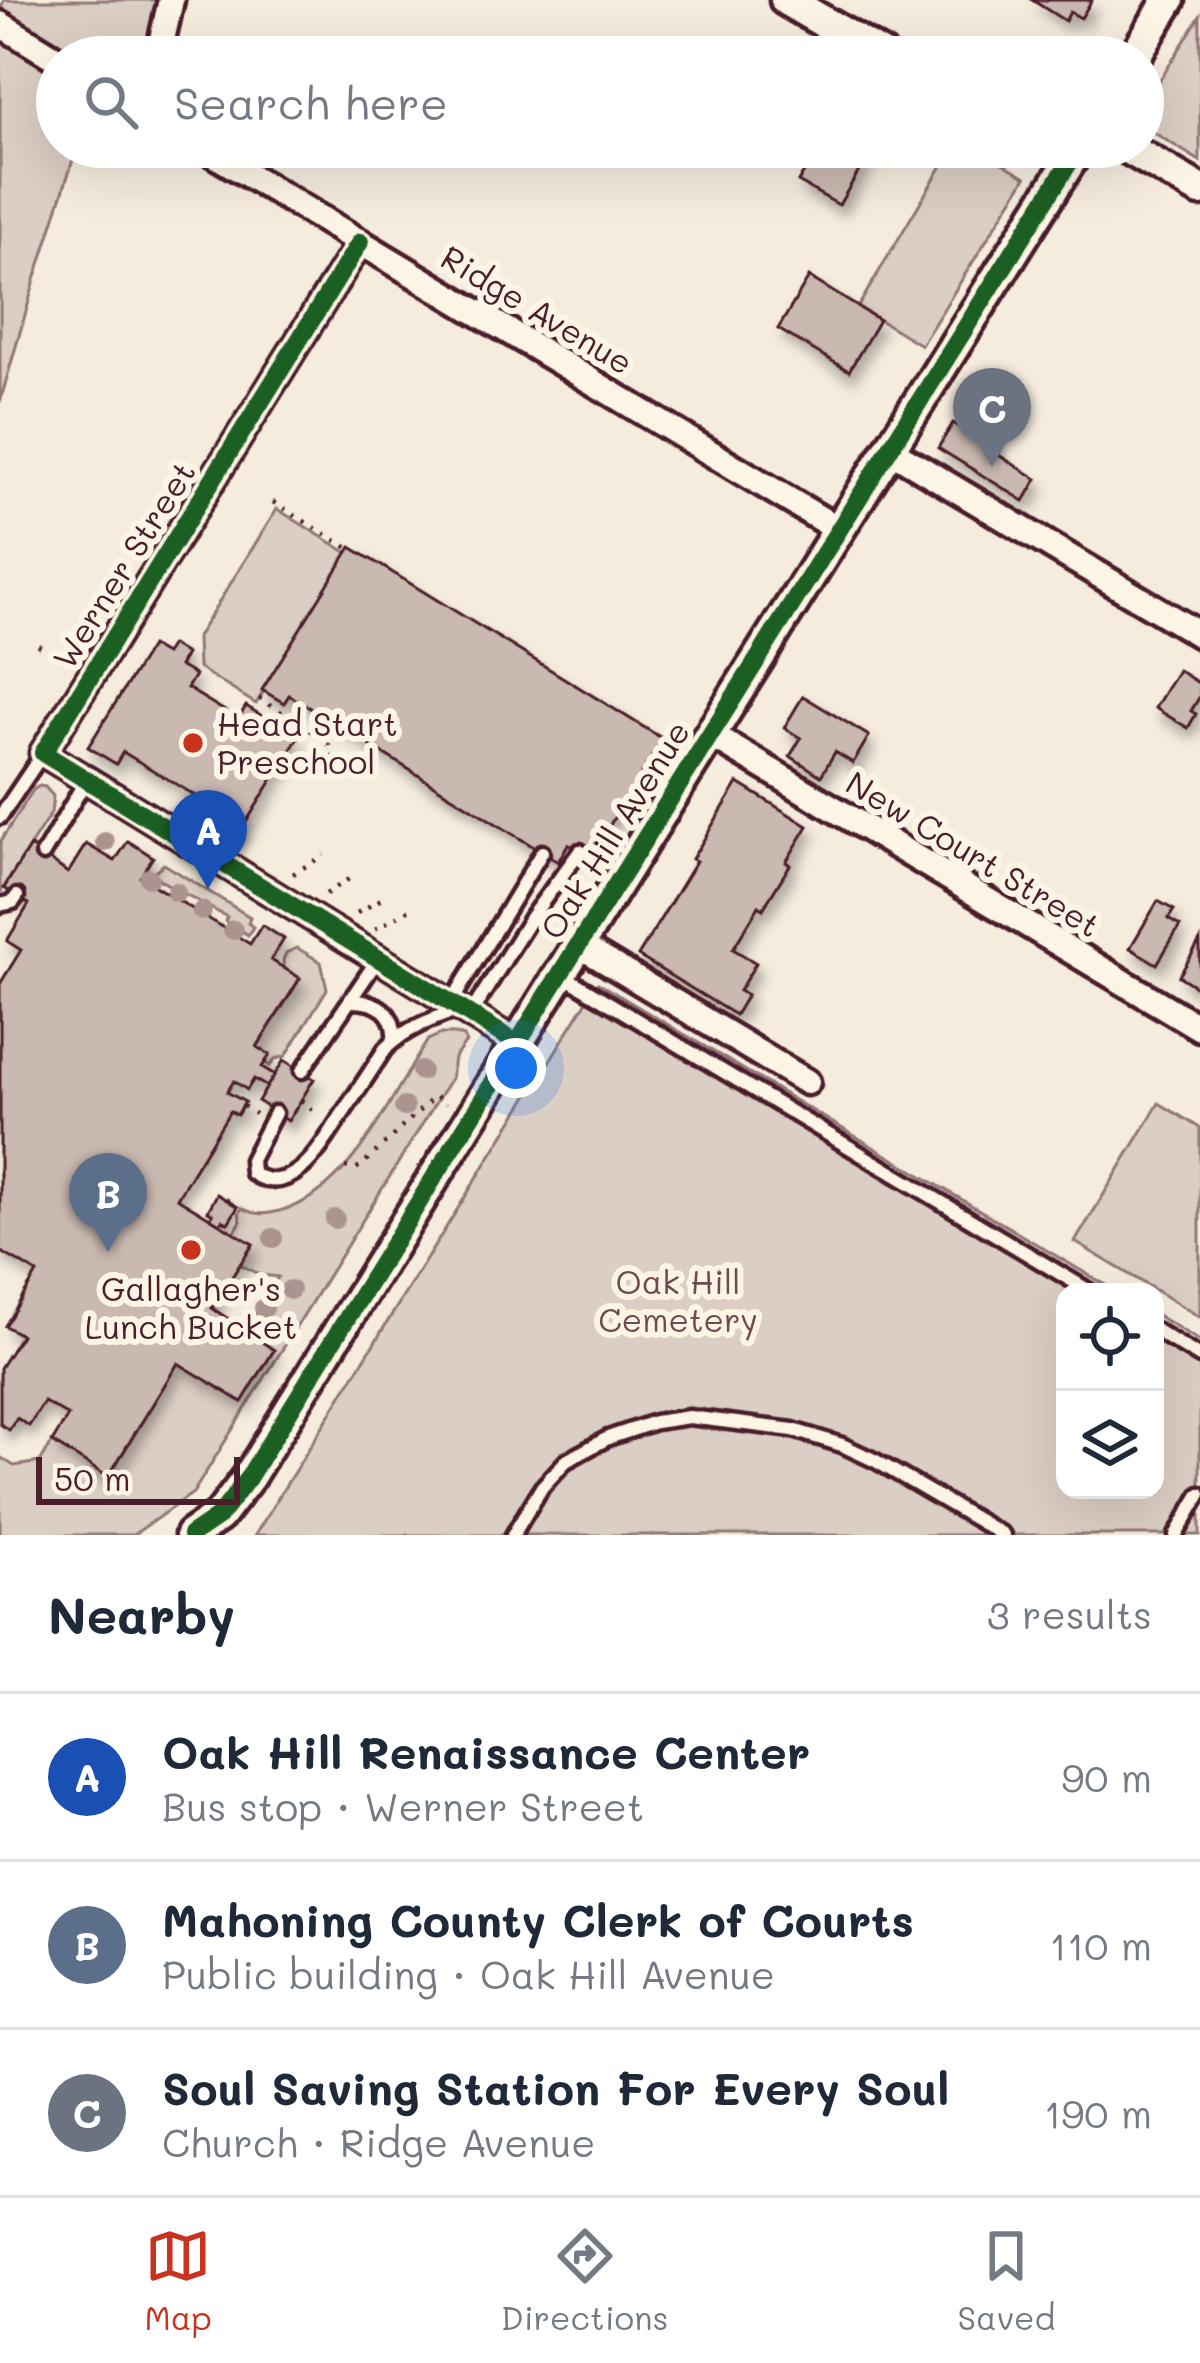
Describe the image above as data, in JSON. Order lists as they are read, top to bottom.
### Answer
{
  "streets": {
    "street": [
      "Ridge Avenue",
      "Werner Street",
      "Oak Hill Avenue",
      "New Court Street"
    ]
  },
  "crossings": [
    ["Ridge Avenue", "Werner Street"],
    ["Ridge Avenue", "Oak Hill Avenue"],
    ["Oak Hill Avenue", "New Court Street"]
  ],
  "parks": ["Oak Hill Cemetery"],
  "places": ["Head Start Preschool", "Gallagher's Lunch Bucket"],
  "scale_bar": "50 m",
  "page": {
    "search": "Search here",
    "pins": ["C", "A", "B"],
    "scale": "50 m",
    "heading": ["Nearby", "3 results"],
    "list": [
      {
        "mark": "A",
        "name": "Oak Hill Renaissance Center",
        "note": "Bus stop · Werner Street",
        "value": "90 m"
      },
      {
        "mark": "B",
        "name": "Mahoning County Clerk of Courts",
        "note": "Public building · Oak Hill Avenue",
        "value": "110 m"
      },
      {
        "mark": "C",
        "name": "Soul Saving Station For Every Soul",
        "note": "Church · Ridge Avenue",
        "value": "190 m"
      }
    ],
    "nav": ["Map", "Directions", "Saved"]
  }
}
